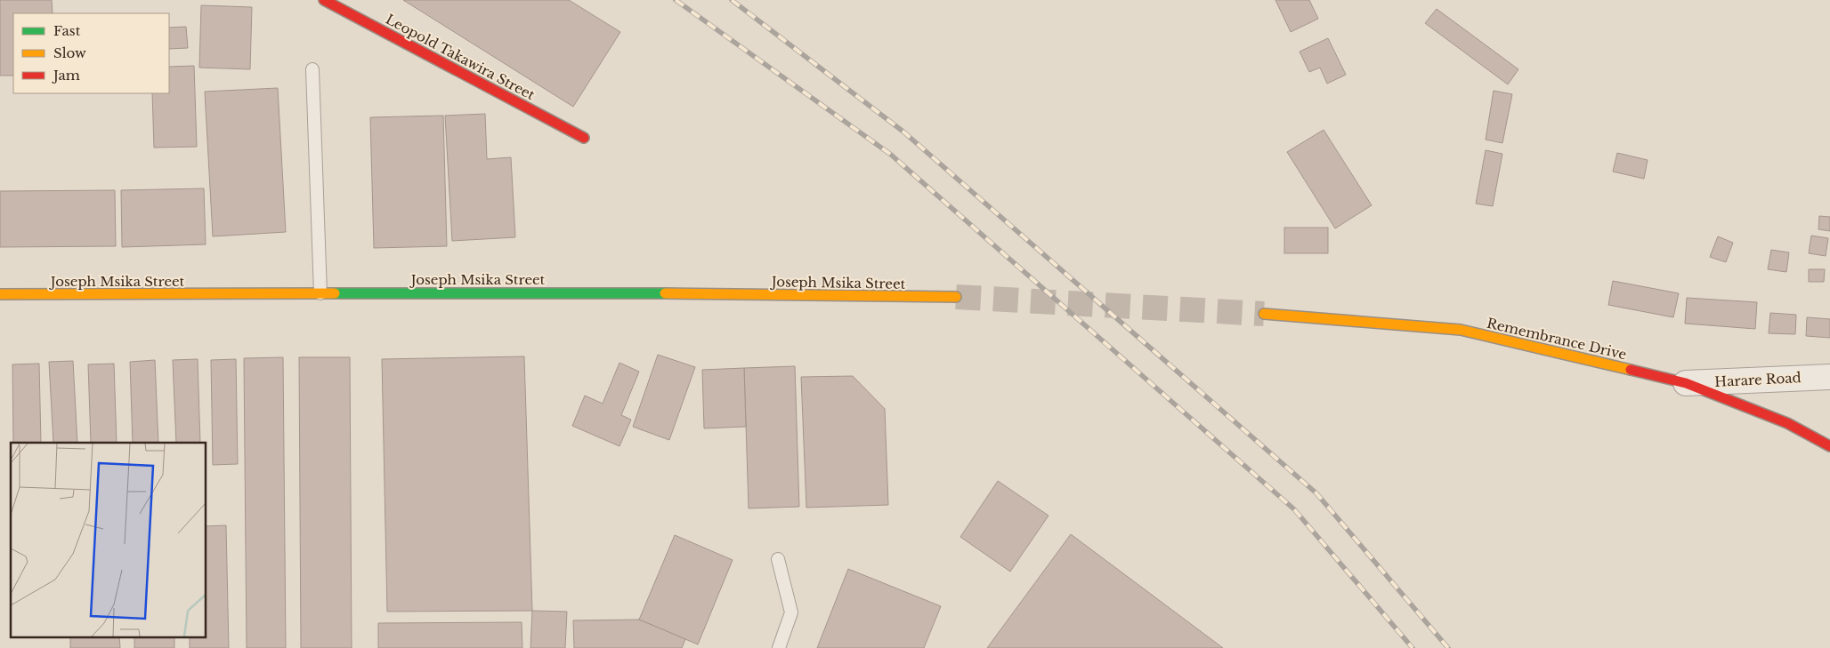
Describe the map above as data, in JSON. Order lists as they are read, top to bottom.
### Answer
{
  "streets": {
    "street": [
      "Leopold Takawira Street",
      "Joseph Msika Street",
      "Remembrance Drive",
      "Harare Road"
    ]
  },
  "crossings": [
    ["Remembrance Drive", "Harare Road"]
  ],
  "legend": ["Fast", "Slow", "Jam"]
}
